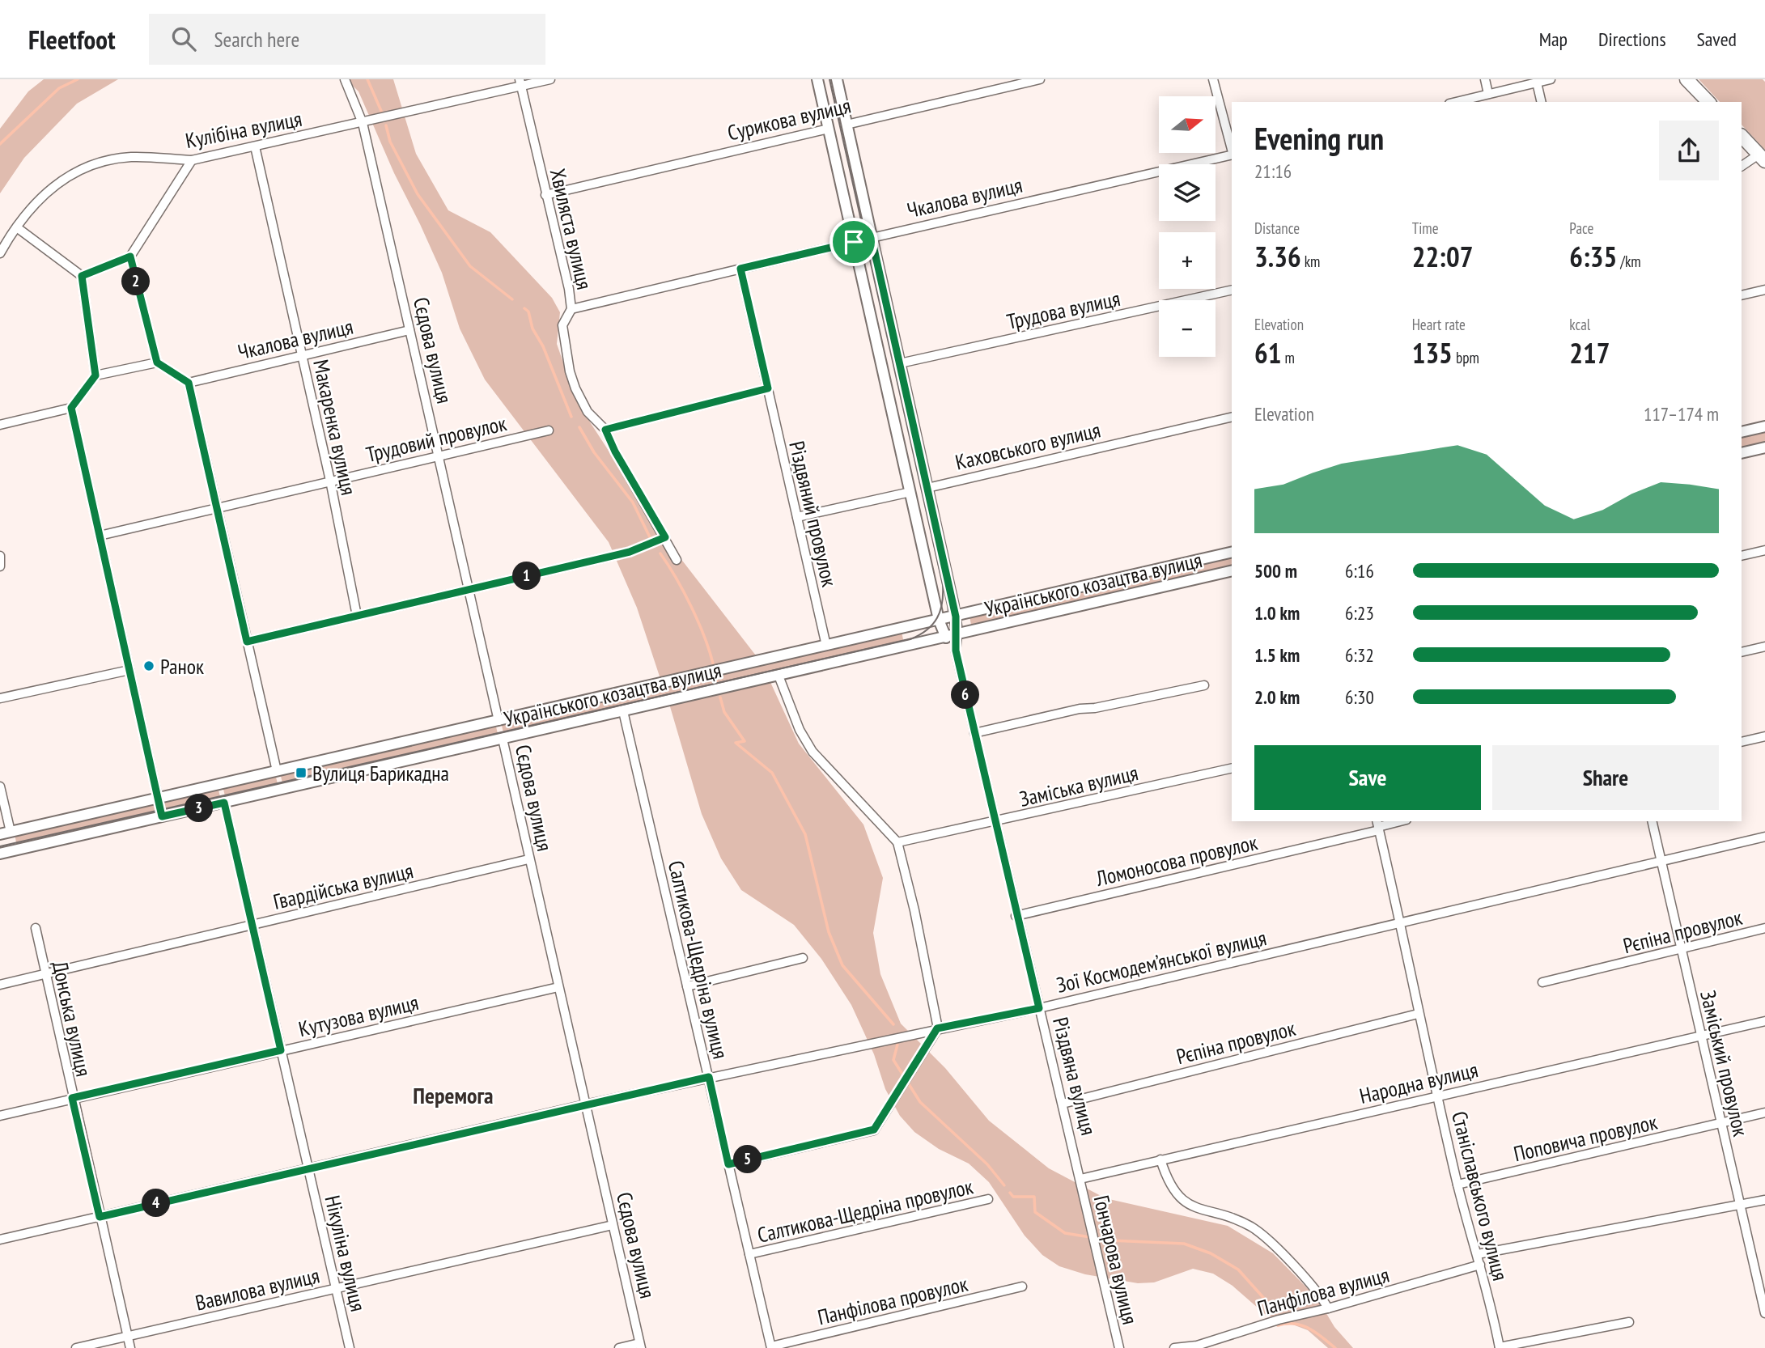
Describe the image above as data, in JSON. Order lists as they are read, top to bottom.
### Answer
{
  "streets": {
    "street": [
      "Сурикова вулиця",
      "Кулібіна вулиця",
      "Чкалова вулиця",
      "Хвиляста вулиця",
      "Трудова вулиця",
      "Сєдова вулиця",
      "Макаренка вулиця",
      "Трудовий провулок",
      "Каховського вулиця",
      "Різдвяний провулок",
      "Українського козацтва вулиця",
      "Заміська вулиця",
      "Ломоносова провулок",
      "Гвардійська вулиця",
      "Рєпіна провулок",
      "Салтикова-Щедріна вулиця",
      "Зої Космодем’янської вулиця",
      "Кутузова вулиця",
      "Донська вулиця",
      "Заміський провулок",
      "Різдвяна вулиця",
      "Народна вулиця",
      "Поповича провулок",
      "Станіславського вулиця",
      "Салтикова-Щедріна провулок",
      "Нікуліна вулиця",
      "Гончарова вулиця",
      "Вавилова вулиця",
      "Панфілова вулиця",
      "Панфілова провулок"
    ]
  },
  "crossings": [
    ["Сурикова вулиця", "Хвиляста вулиця"],
    ["Сурикова вулиця", "Різдвяна вулиця"],
    ["Кулібіна вулиця", "Хвиляста вулиця"],
    ["Кулібіна вулиця", "Сєдова вулиця"],
    ["Кулібіна вулиця", "Макаренка вулиця"],
    ["Чкалова вулиця", "Хвиляста вулиця"],
    ["Чкалова вулиця", "Сєдова вулиця"],
    ["Чкалова вулиця", "Макаренка вулиця"],
    ["Чкалова вулиця", "Різдвяний провулок"],
    ["Чкалова вулиця", "Різдвяна вулиця"],
    ["Трудова вулиця", "Різдвяна вулиця"],
    ["Сєдова вулиця", "Трудовий провулок"],
    ["Сєдова вулиця", "Українського козацтва вулиця"],
    ["Сєдова вулиця", "Гвардійська вулиця"],
    ["Сєдова вулиця", "Зої Космодем’янської вулиця"],
    ["Сєдова вулиця", "Кутузова вулиця"],
    ["Сєдова вулиця", "Вавилова вулиця"],
    ["Макаренка вулиця", "Трудовий провулок"],
    ["Каховського вулиця", "Різдвяний провулок"],
    ["Каховського вулиця", "Різдвяна вулиця"],
    ["Різдвяний провулок", "Українського козацтва вулиця"],
    ["Українського козацтва вулиця", "Салтикова-Щедріна вулиця"],
    ["Українського козацтва вулиця", "Різдвяна вулиця"],
    ["Українського козацтва вулиця", "Нікуліна вулиця"],
    ["Заміська вулиця", "Різдвяна вулиця"],
    ["Ломоносова провулок", "Різдвяна вулиця"],
    ["Ломоносова провулок", "Станіславського вулиця"],
    ["Гвардійська вулиця", "Донська вулиця"],
    ["Гвардійська вулиця", "Нікуліна вулиця"],
    ["Рєпіна провулок", "Заміський провулок"],
    ["Рєпіна провулок", "Різдвяна вулиця"],
    ["Рєпіна провулок", "Станіславського вулиця"],
    ["Салтикова-Щедріна вулиця", "Зої Космодем’янської вулиця"],
    ["Салтикова-Щедріна вулиця", "Салтикова-Щедріна провулок"],
    ["Салтикова-Щедріна вулиця", "Панфілова провулок"],
    ["Зої Космодем’янської вулиця", "Донська вулиця"],
    ["Зої Космодем’янської вулиця", "Заміський провулок"],
    ["Зої Космодем’янської вулиця", "Різдвяна вулиця"],
    ["Зої Космодем’янської вулиця", "Станіславського вулиця"],
    ["Зої Космодем’янської вулиця", "Нікуліна вулиця"],
    ["Кутузова вулиця", "Донська вулиця"],
    ["Кутузова вулиця", "Нікуліна вулиця"],
    ["Донська вулиця", "Вавилова вулиця"],
    ["Заміський провулок", "Народна вулиця"],
    ["Заміський провулок", "Поповича провулок"],
    ["Різдвяна вулиця", "Народна вулиця"],
    ["Різдвяна вулиця", "Гончарова вулиця"],
    ["Народна вулиця", "Станіславського вулиця"],
    ["Народна вулиця", "Гончарова вулиця"],
    ["Поповича провулок", "Станіславського вулиця"],
    ["Станіславського вулиця", "Панфілова вулиця"],
    ["Нікуліна вулиця", "Вавилова вулиця"]
  ],
  "districts": ["Перемога"],
  "places": {
    "other": ["Ранок"],
    "transit": ["Вулиця Барикадна"]
  },
  "north": "right",
  "page": {
    "header": "Fleetfoot",
    "search": "Search here",
    "nav": ["Map", "Directions", "Saved"],
    "map_buttons": ["+", "−"],
    "heading": ["Evening run", "21:16"],
    "stats": [
      ["Distance", "3.36 km"],
      ["Time", "22:07"],
      ["Pace", "6:35 /km"],
      ["Elevation", "61 m"],
      ["Heart rate", "135 bpm"],
      ["kcal", "217"]
    ],
    "pins": [
      "2",
      "1",
      "6",
      "3",
      "5",
      "4"
    ],
    "chart": ["Elevation", "117–174 m"],
    "list": [
      {
        "name": "500 m",
        "note": "6:16"
      },
      {
        "name": "1.0 km",
        "note": "6:23"
      },
      {
        "name": "1.5 km",
        "note": "6:32"
      },
      {
        "name": "2.0 km",
        "note": "6:30"
      }
    ],
    "buttons": ["Save", "Share"]
  }
}
